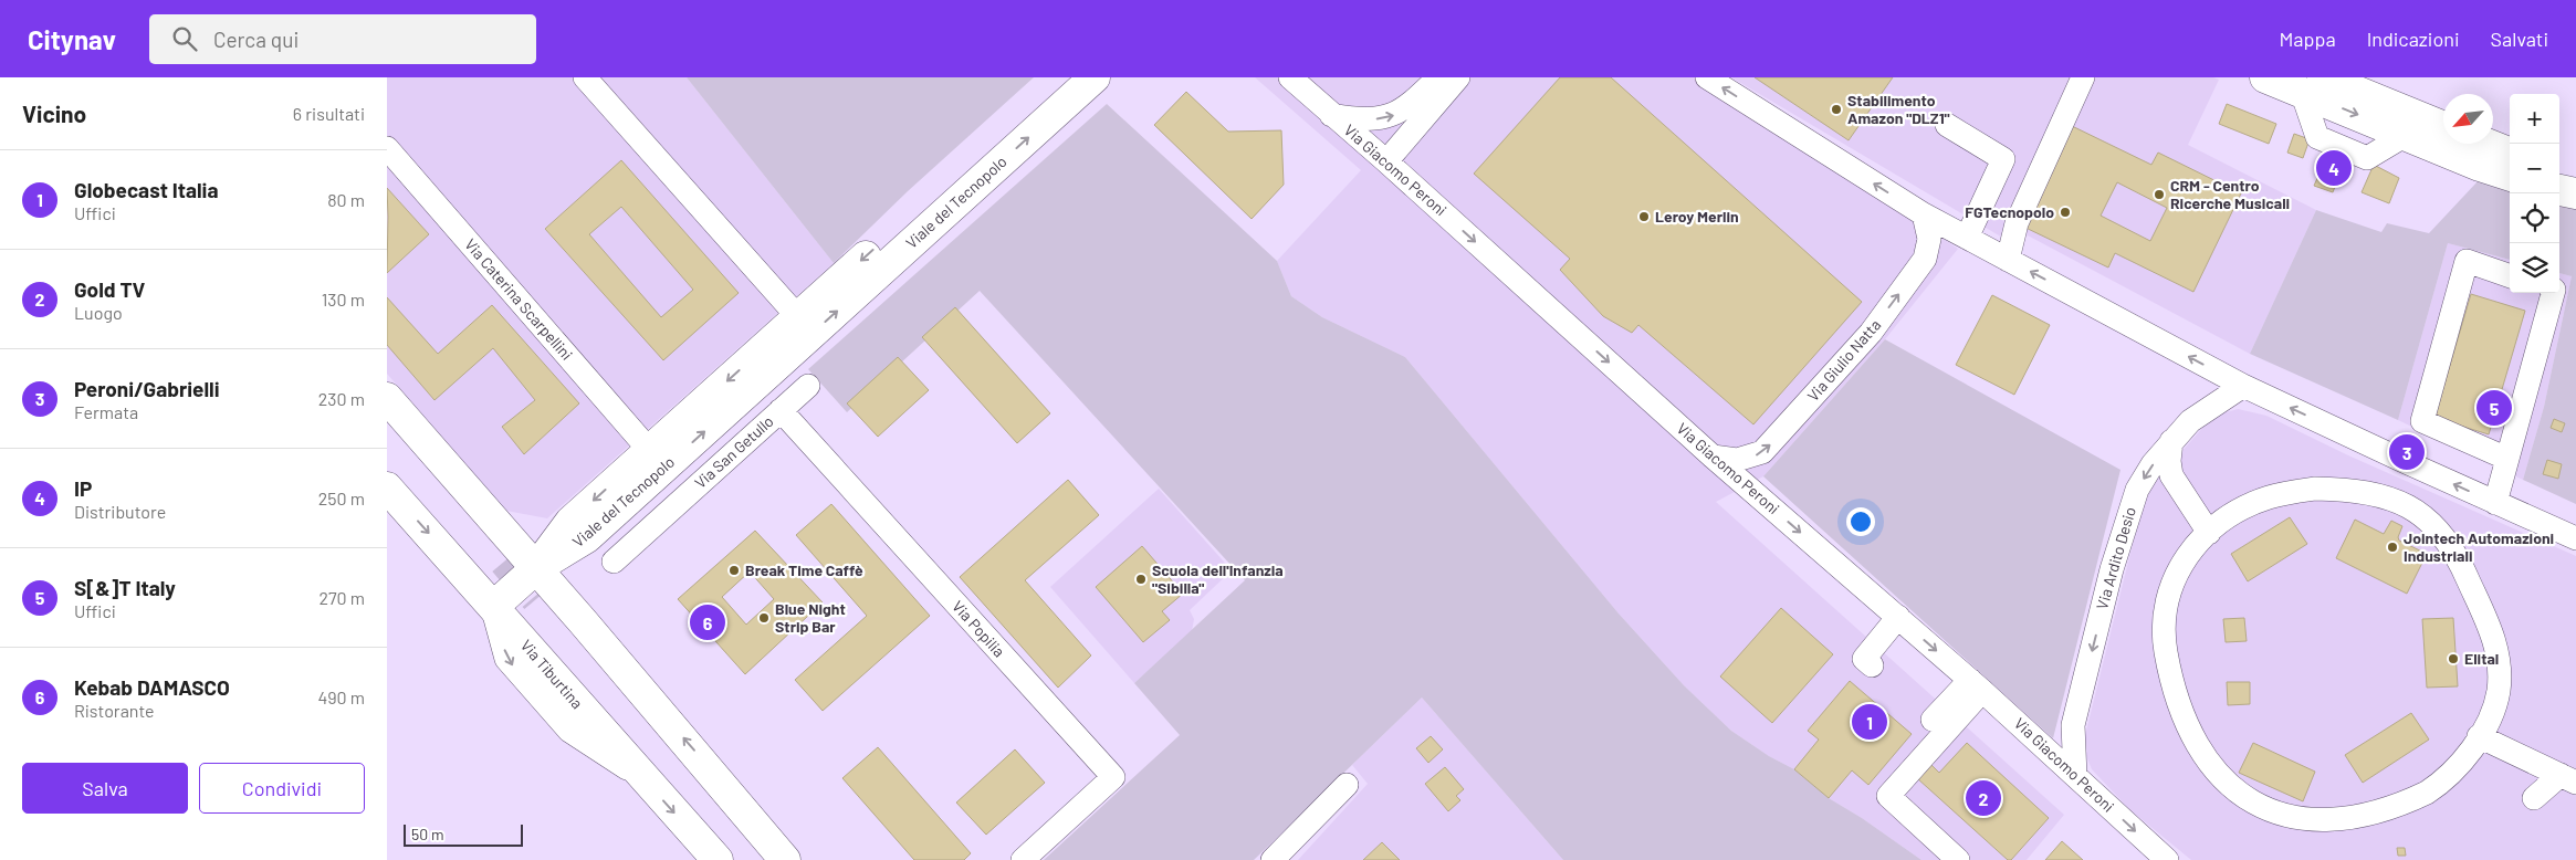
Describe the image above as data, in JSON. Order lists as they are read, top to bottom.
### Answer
{
  "streets": {
    "main road": ["Viale del Tecnopolo", "Via Tiburtina"],
    "street": [
      "Via Giacomo Peroni",
      "Via Caterina Scarpellini",
      "Via Giulio Natta",
      "Via San Getullo",
      "Via Ardito Desio",
      "Via Popilia"
    ]
  },
  "crossings": [
    ["Via Giacomo Peroni", "Via Giulio Natta"],
    ["Via Giacomo Peroni", "Via Ardito Desio"],
    ["Viale del Tecnopolo", "Via Caterina Scarpellini"],
    ["Viale del Tecnopolo", "Via San Getullo"],
    ["Viale del Tecnopolo", "Via Tiburtina"],
    ["Via Caterina Scarpellini", "Via San Getullo"],
    ["Via San Getullo", "Via Popilia"]
  ],
  "one_way": ["Via Giacomo Peroni", "Via Giulio Natta", "Via Ardito Desio"],
  "places": [
    "Stabilimento Amazon \"DLZ1\"",
    "CRM - Centro Ricerche Musicali",
    "FGTecnopolo",
    "Leroy Merlin",
    "Jointech Automazioni Industriali",
    "Break Time Caffè",
    "Scuola dell'Infanzia \"Sibilla\"",
    "Blue Night Strip Bar",
    "Elital"
  ],
  "scale_bar": "50 m",
  "north": "bottom left",
  "page": {
    "header": "Citynav",
    "search": "Cerca qui",
    "nav": ["Mappa", "Indicazioni", "Salvati"],
    "heading": ["Vicino", "6 risultati"],
    "map_buttons": ["+", "−"],
    "pins": [
      "4",
      "5",
      "3",
      "6",
      "1",
      "2"
    ],
    "list": [
      {
        "mark": "1",
        "name": "Globecast Italia",
        "note": "Uffici",
        "value": "80 m"
      },
      {
        "mark": "2",
        "name": "Gold TV",
        "note": "Luogo",
        "value": "130 m"
      },
      {
        "mark": "3",
        "name": "Peroni/Gabrielli",
        "note": "Fermata",
        "value": "230 m"
      },
      {
        "mark": "4",
        "name": "IP",
        "note": "Distributore",
        "value": "250 m"
      },
      {
        "mark": "5",
        "name": "S[&]T Italy",
        "note": "Uffici",
        "value": "270 m"
      },
      {
        "mark": "6",
        "name": "Kebab DAMASCO",
        "note": "Ristorante",
        "value": "490 m"
      }
    ],
    "buttons": ["Salva", "Condividi"],
    "scale": "50 m"
  }
}
